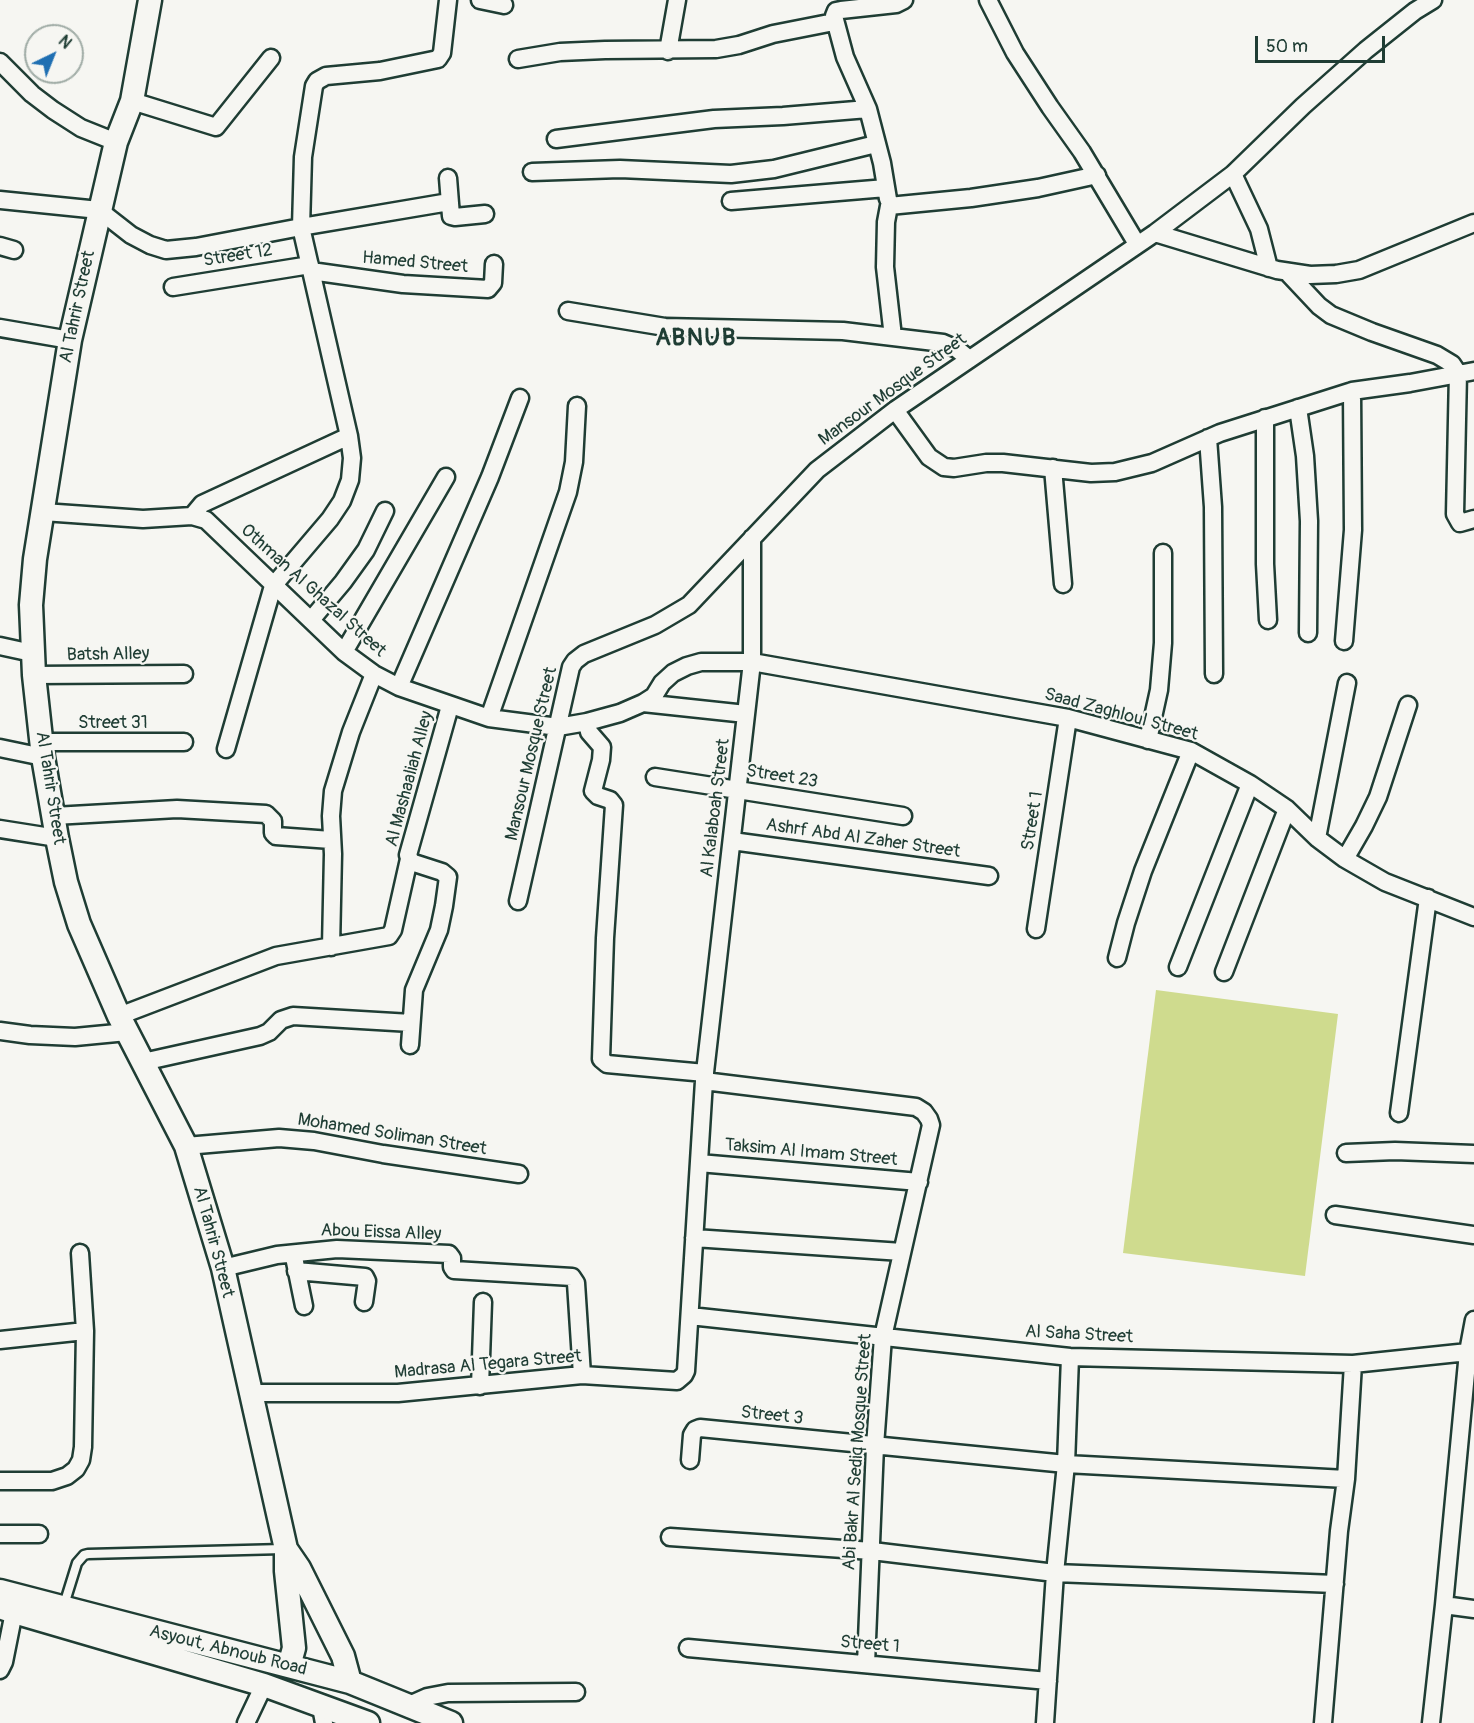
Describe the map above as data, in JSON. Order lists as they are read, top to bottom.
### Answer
{
  "streets": {
    "street": [
      "Street 12",
      "Hamed Street",
      "Al Tahrir Street",
      "Mansour Mosque Street",
      "Othman Al Ghazal Street",
      "Batsh Alley",
      "Saad Zaghloul Street",
      "Street 31",
      "Street 23",
      "Al Mashaaliah Alley",
      "Al Kalaboah Street",
      "Street 1",
      "Ashrf Abd Al Zaher Street",
      "Mohamed Soliman Street",
      "Taksim Al Imam Street",
      "Abou Eissa Alley",
      "Al Saha Street",
      "Madrasa Al Tegara Street",
      "Street 3",
      "Abi Bakr Al Sediq Mosque Street",
      "Asyout, Abnoub Road"
    ]
  },
  "crossings": [
    ["Street 12", "Hamed Street"],
    ["Al Tahrir Street", "Batsh Alley"],
    ["Al Tahrir Street", "Street 31"],
    ["Al Tahrir Street", "Mohamed Soliman Street"],
    ["Al Tahrir Street", "Abou Eissa Alley"],
    ["Al Tahrir Street", "Madrasa Al Tegara Street"],
    ["Al Tahrir Street", "Asyout, Abnoub Road"],
    ["Mansour Mosque Street", "Othman Al Ghazal Street"],
    ["Mansour Mosque Street", "Al Kalaboah Street"],
    ["Othman Al Ghazal Street", "Saad Zaghloul Street"],
    ["Othman Al Ghazal Street", "Al Mashaaliah Alley"],
    ["Othman Al Ghazal Street", "Al Kalaboah Street"],
    ["Saad Zaghloul Street", "Al Kalaboah Street"],
    ["Saad Zaghloul Street", "Street 1"],
    ["Street 23", "Al Kalaboah Street"],
    ["Al Kalaboah Street", "Ashrf Abd Al Zaher Street"],
    ["Al Kalaboah Street", "Madrasa Al Tegara Street"],
    ["Al Kalaboah Street", "Abi Bakr Al Sediq Mosque Street"],
    ["Street 1", "Abi Bakr Al Sediq Mosque Street"],
    ["Taksim Al Imam Street", "Madrasa Al Tegara Street"],
    ["Taksim Al Imam Street", "Abi Bakr Al Sediq Mosque Street"],
    ["Abou Eissa Alley", "Madrasa Al Tegara Street"],
    ["Al Saha Street", "Madrasa Al Tegara Street"],
    ["Al Saha Street", "Abi Bakr Al Sediq Mosque Street"],
    ["Madrasa Al Tegara Street", "Abi Bakr Al Sediq Mosque Street"],
    ["Street 3", "Abi Bakr Al Sediq Mosque Street"]
  ],
  "districts": ["ABNUB"],
  "scale_bar": "50 m",
  "north": "top right"
}
